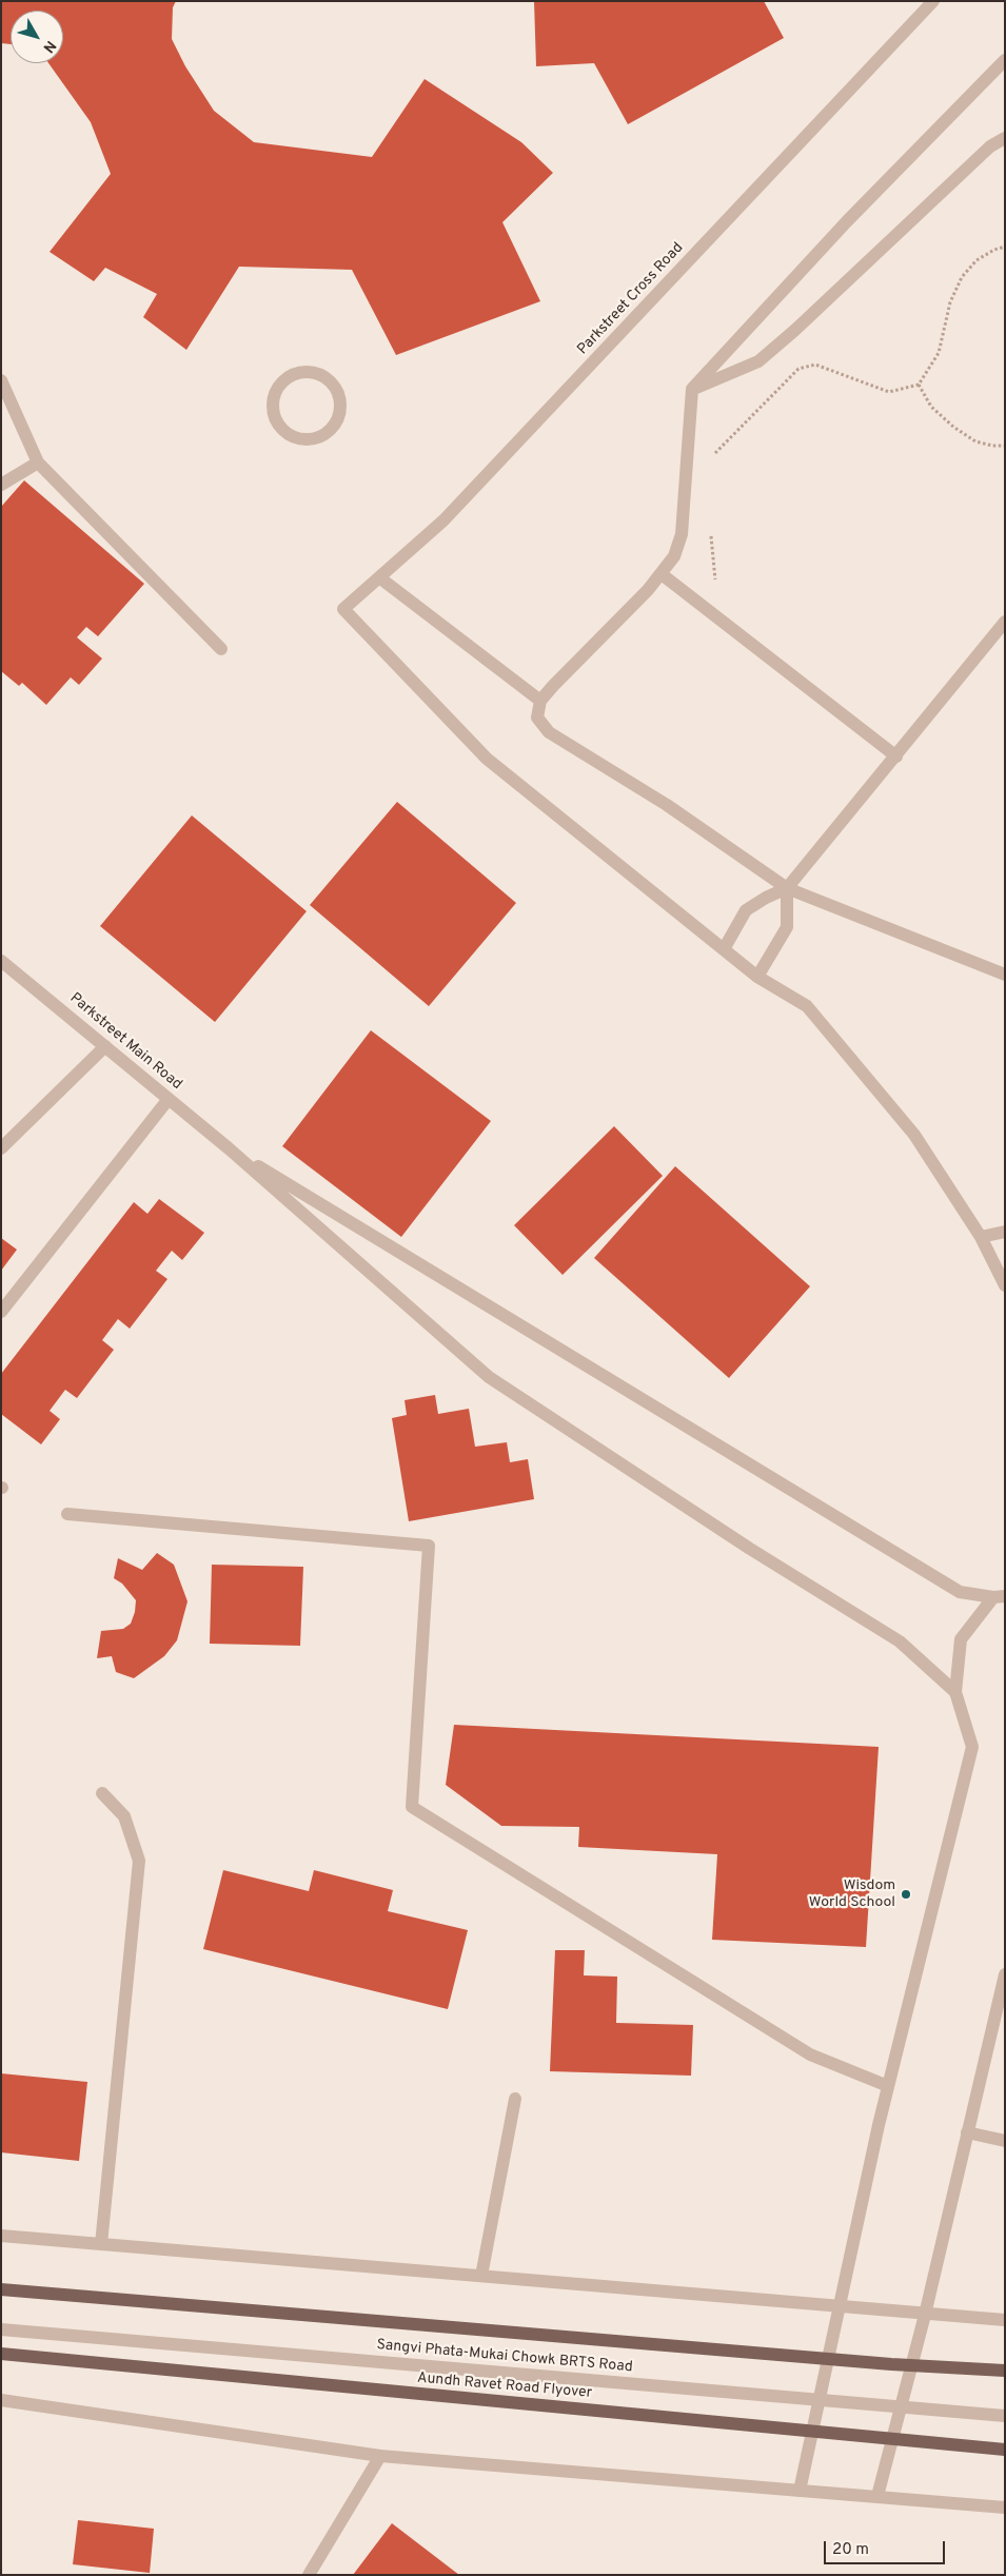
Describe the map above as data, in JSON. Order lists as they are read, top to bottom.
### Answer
{
  "streets": {
    "main road": ["Aundh Ravet Road Flyover"],
    "street": ["Parkstreet Cross Road", "Parkstreet Main Road", "Sangvi Phata-Mukai Chowk BRTS Road"]
  },
  "places": ["Wisdom World School"],
  "scale_bar": "20 m",
  "north": "bottom right"
}
